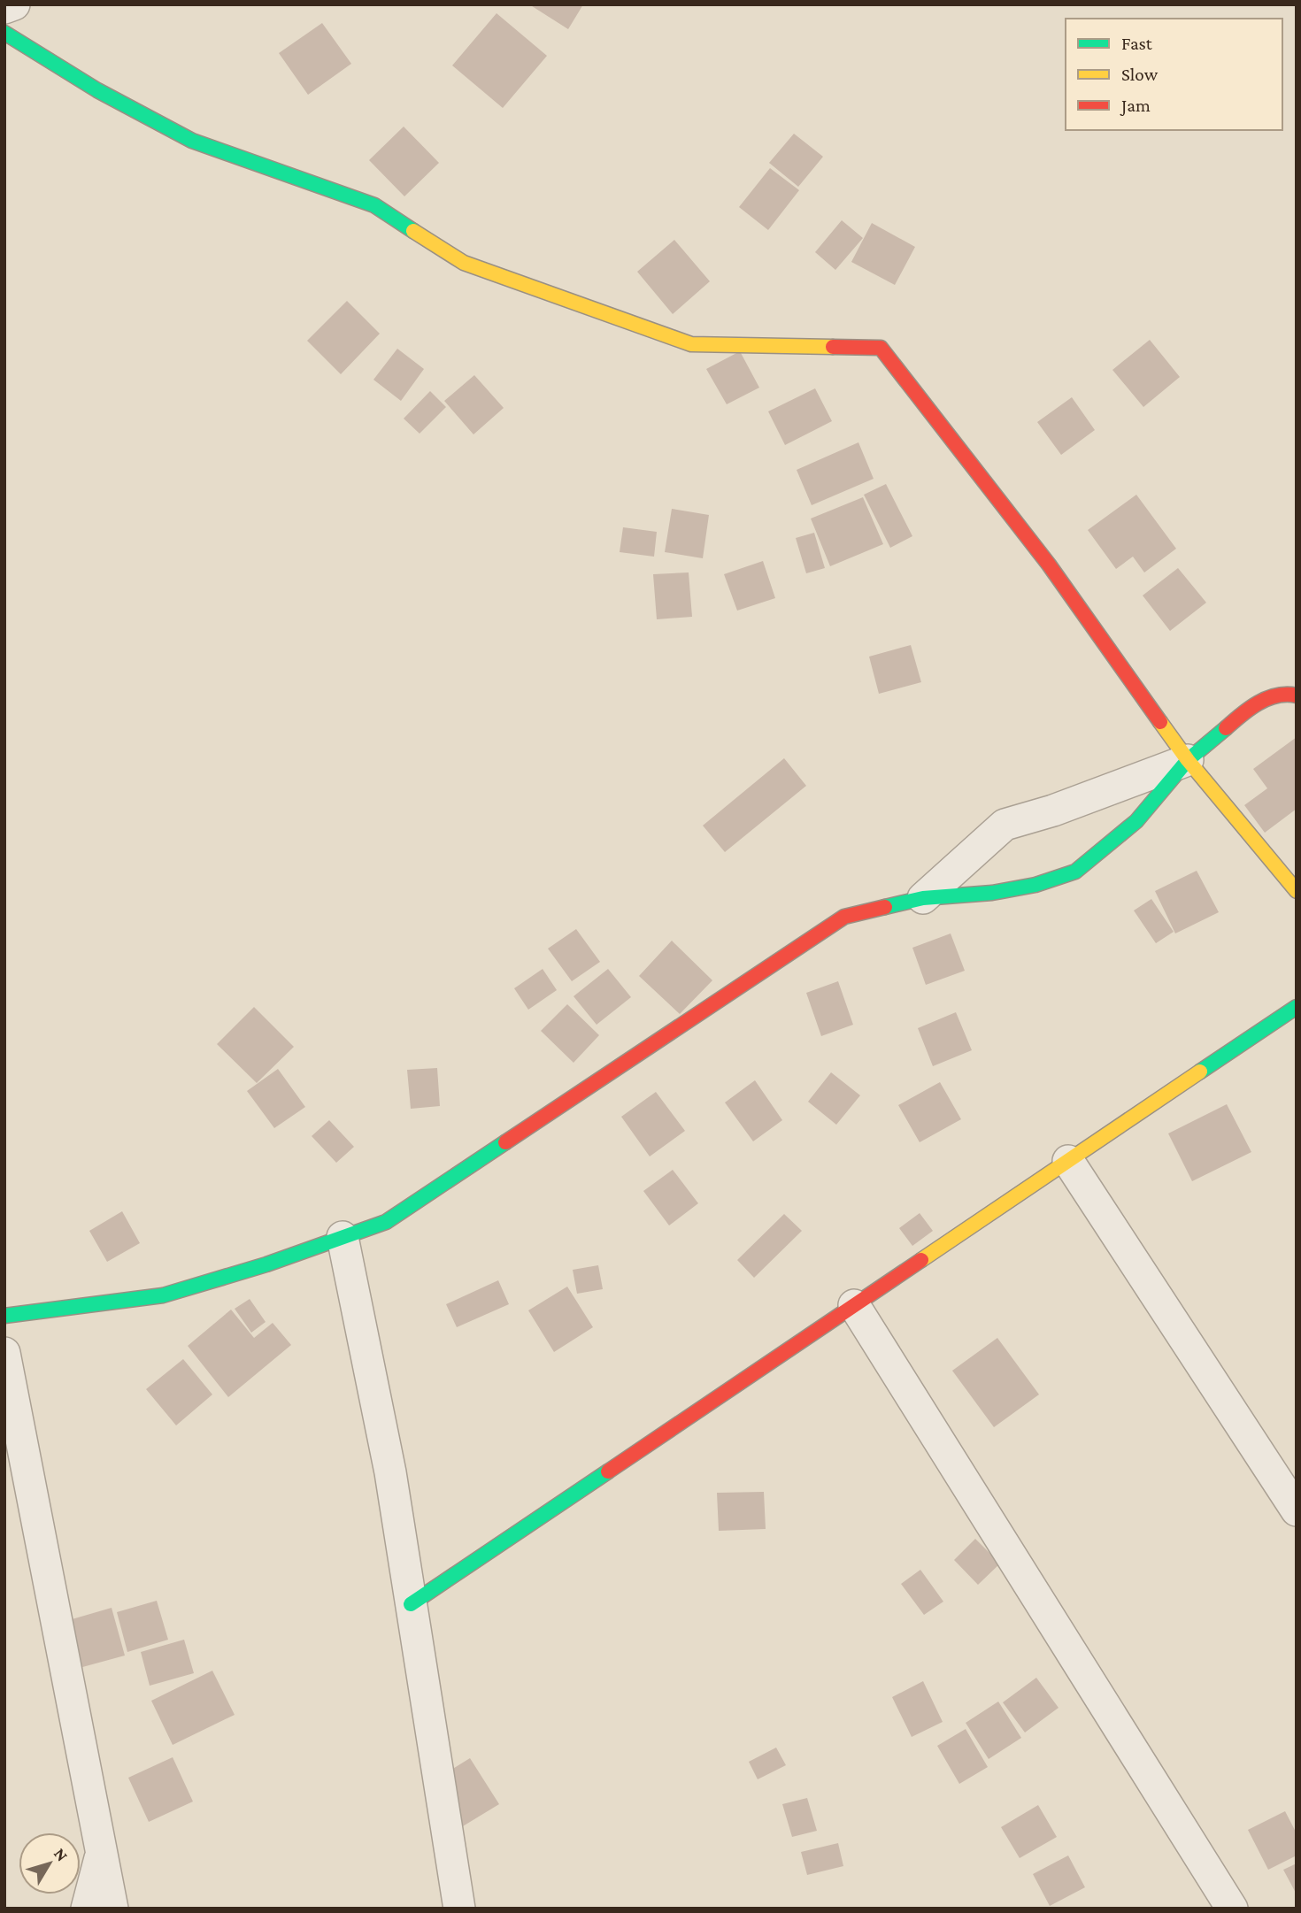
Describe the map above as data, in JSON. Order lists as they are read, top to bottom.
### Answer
{
  "legend": ["Fast", "Slow", "Jam"],
  "north": "top right"
}
